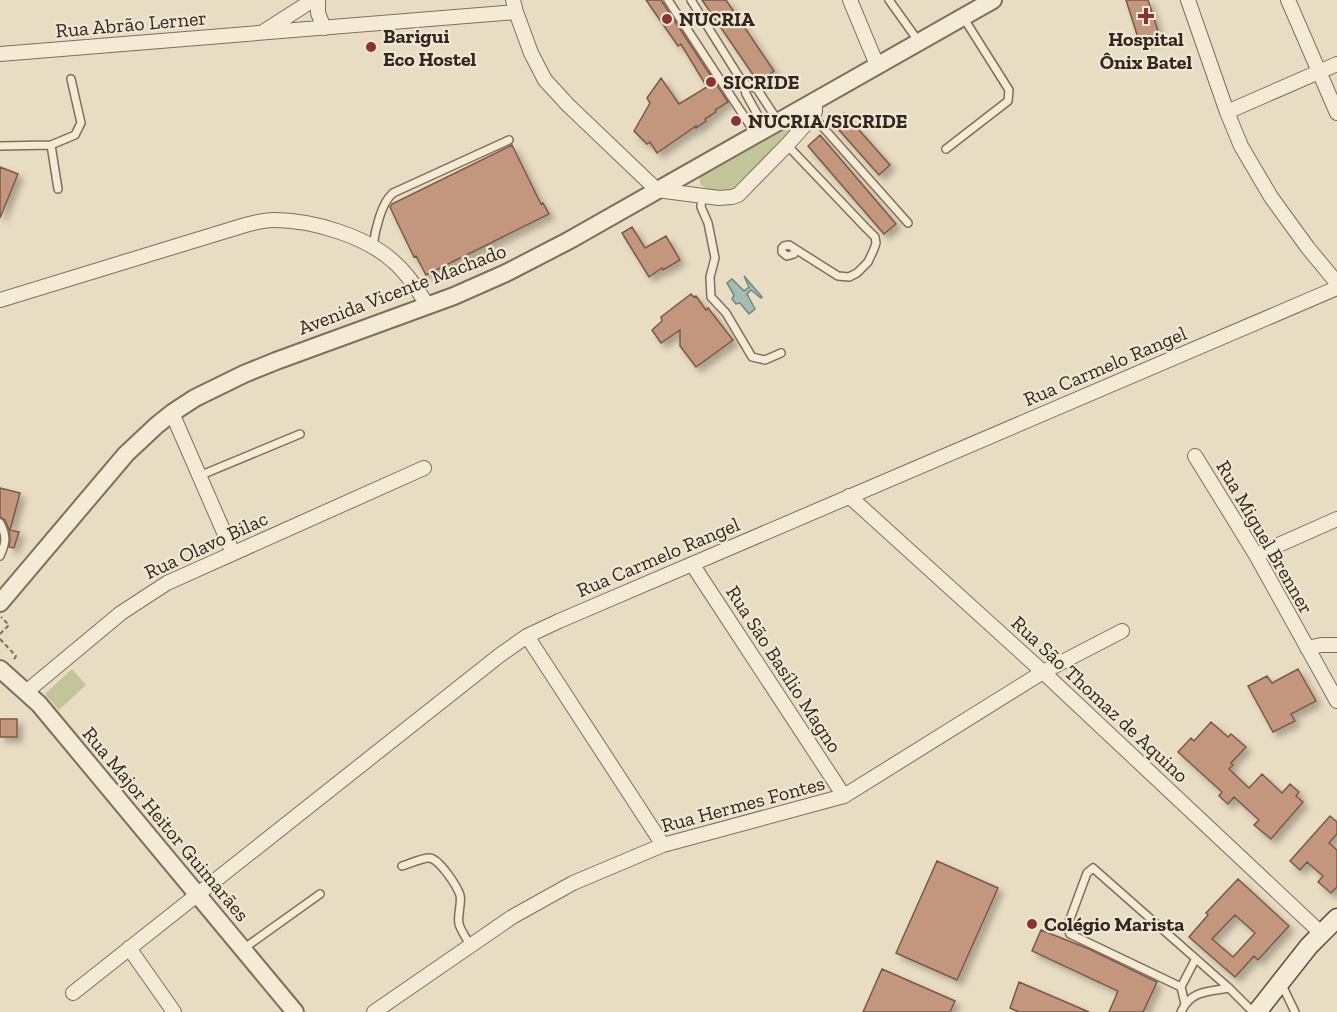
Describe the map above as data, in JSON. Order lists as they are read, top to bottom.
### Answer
{
  "streets": {
    "street": [
      "Rua Abrão Lerner",
      "Avenida Vicente Machado",
      "Rua Carmelo Rangel",
      "Rua Miguel Brenner",
      "Rua Olavo Bilac",
      "Rua São Basílio Magno",
      "Rua São Thomaz de Aquino",
      "Rua Hermes Fontes",
      "Rua Major Heitor Guimarães"
    ]
  },
  "crossings": [
    ["Rua Carmelo Rangel", "Rua São Basílio Magno"],
    ["Rua Carmelo Rangel", "Rua São Thomaz de Aquino"],
    ["Rua Carmelo Rangel", "Rua Major Heitor Guimarães"],
    ["Rua Olavo Bilac", "Rua Major Heitor Guimarães"],
    ["Rua São Basílio Magno", "Rua Hermes Fontes"],
    ["Rua São Thomaz de Aquino", "Rua Hermes Fontes"]
  ],
  "places": {
    "health": ["Hospital Ônix Batel"],
    "other": [
      "NUCRIA",
      "Barigui Eco Hostel",
      "SICRIDE",
      "NUCRIA/SICRIDE",
      "Colégio Marista"
    ]
  }
}
